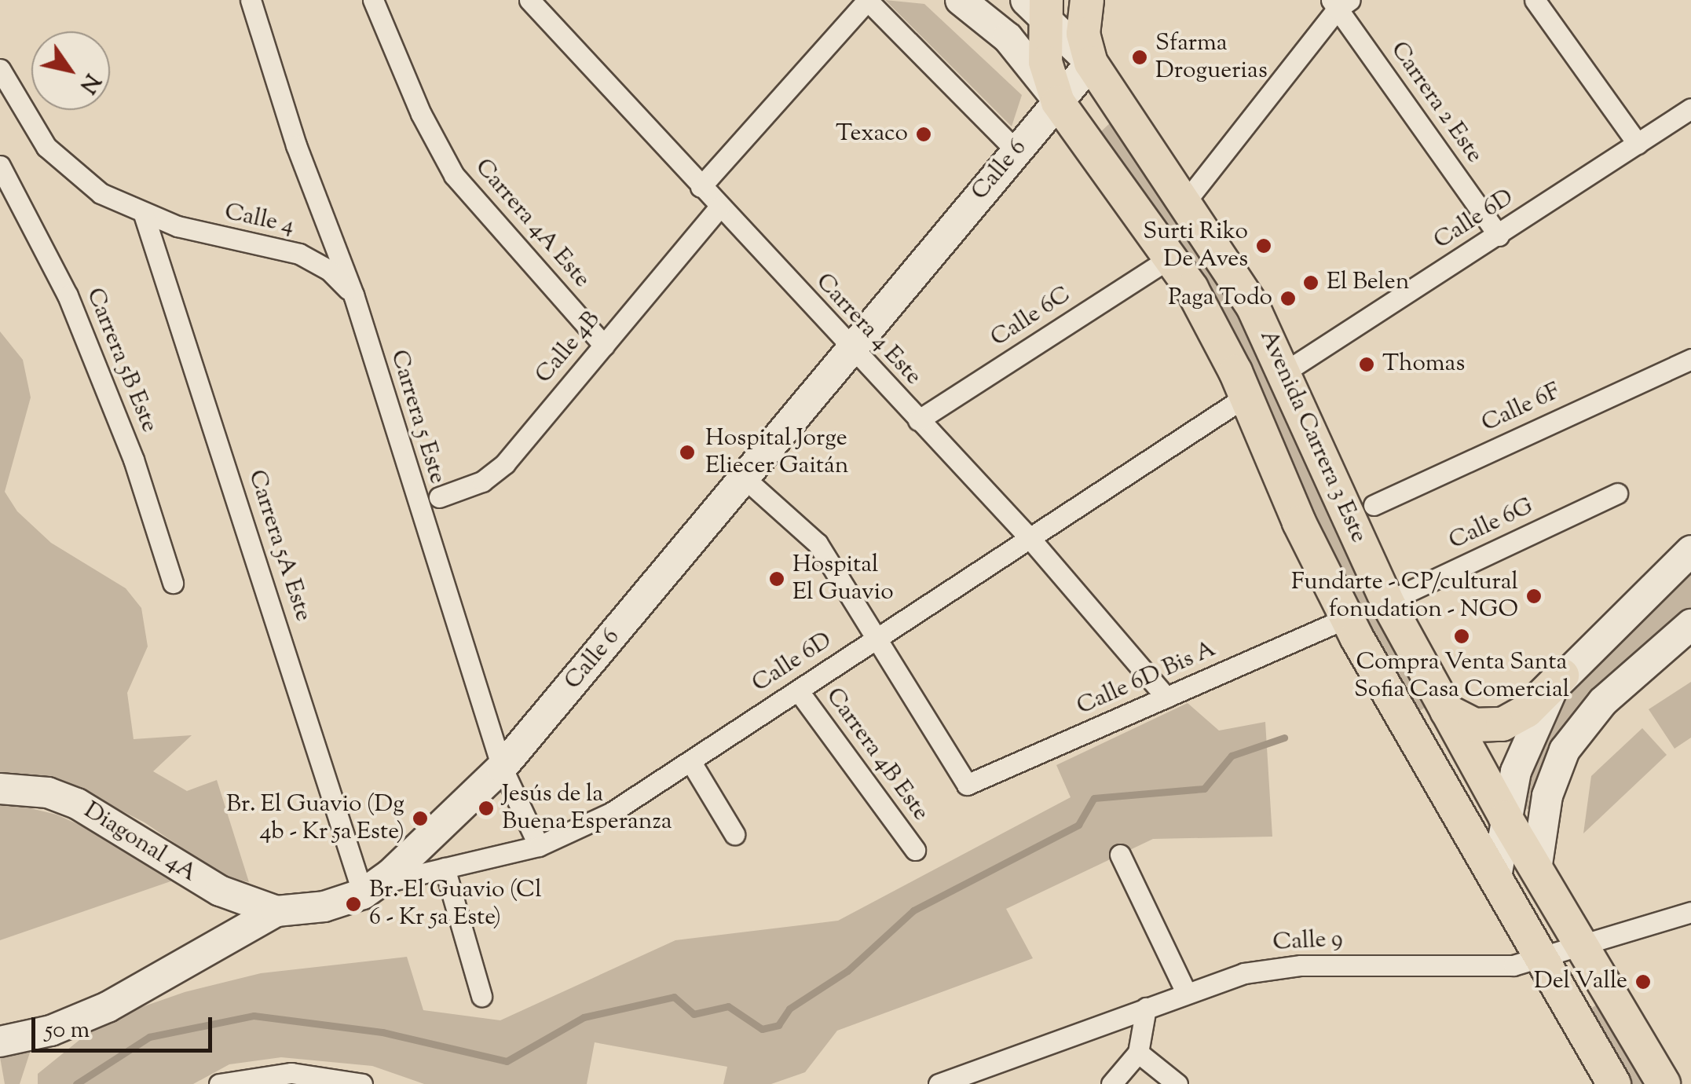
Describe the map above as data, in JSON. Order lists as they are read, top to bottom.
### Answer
{
  "streets": {
    "main road": ["Avenida Carrera 3 Este"],
    "street": [
      "Carrera 2 Este",
      "Calle 6",
      "Calle 4",
      "Calle 6D",
      "Carrera 4A Este",
      "Calle 6C",
      "Carrera 4 Este",
      "Calle 4B",
      "Carrera 5B Este",
      "Calle 6F",
      "Carrera 5 Este",
      "Calle 6G",
      "Carrera 5A Este",
      "Calle 6D Bis A",
      "Carrera 4B Este",
      "Diagonal 4A",
      "Calle 9"
    ]
  },
  "crossings": [
    ["Carrera 2 Este", "Calle 6D"],
    ["Calle 6", "Calle 6D"],
    ["Calle 6", "Carrera 4 Este"],
    ["Calle 6", "Carrera 5 Este"],
    ["Calle 6", "Avenida Carrera 3 Este"],
    ["Calle 6", "Carrera 5A Este"],
    ["Calle 6", "Diagonal 4A"],
    ["Calle 4", "Carrera 5 Este"],
    ["Calle 4", "Carrera 5A Este"],
    ["Calle 6D", "Carrera 4 Este"],
    ["Calle 6D", "Carrera 5 Este"],
    ["Calle 6D", "Avenida Carrera 3 Este"],
    ["Calle 6D", "Carrera 5A Este"],
    ["Calle 6D", "Calle 6D Bis A"],
    ["Calle 6D", "Carrera 4B Este"],
    ["Carrera 4A Este", "Calle 4B"],
    ["Calle 6C", "Carrera 4 Este"],
    ["Calle 6C", "Avenida Carrera 3 Este"],
    ["Carrera 4 Este", "Calle 4B"],
    ["Carrera 4 Este", "Calle 6D Bis A"],
    ["Avenida Carrera 3 Este", "Calle 6G"],
    ["Avenida Carrera 3 Este", "Calle 6D Bis A"],
    ["Avenida Carrera 3 Este", "Calle 9"]
  ],
  "places": [
    "Sfarma Droguerias",
    "Texaco",
    "Surti Riko De Aves",
    "El Belen",
    "Paga Todo",
    "Thomas",
    "Hospital Jorge Eliecer Gaitán",
    "Hospital El Guavio",
    "Fundarte - CP/cultural fonudation - NGO",
    "Compra Venta Santa Sofia Casa Comercial",
    "Jesús de la Buena Esperanza",
    "Br. El Guavio (Dg 4b - Kr 5a Este)",
    "Br. El Guavio (Cl 6 - Kr 5a Este)",
    "Del Valle"
  ],
  "scale_bar": "50 m",
  "north": "bottom right"
}
